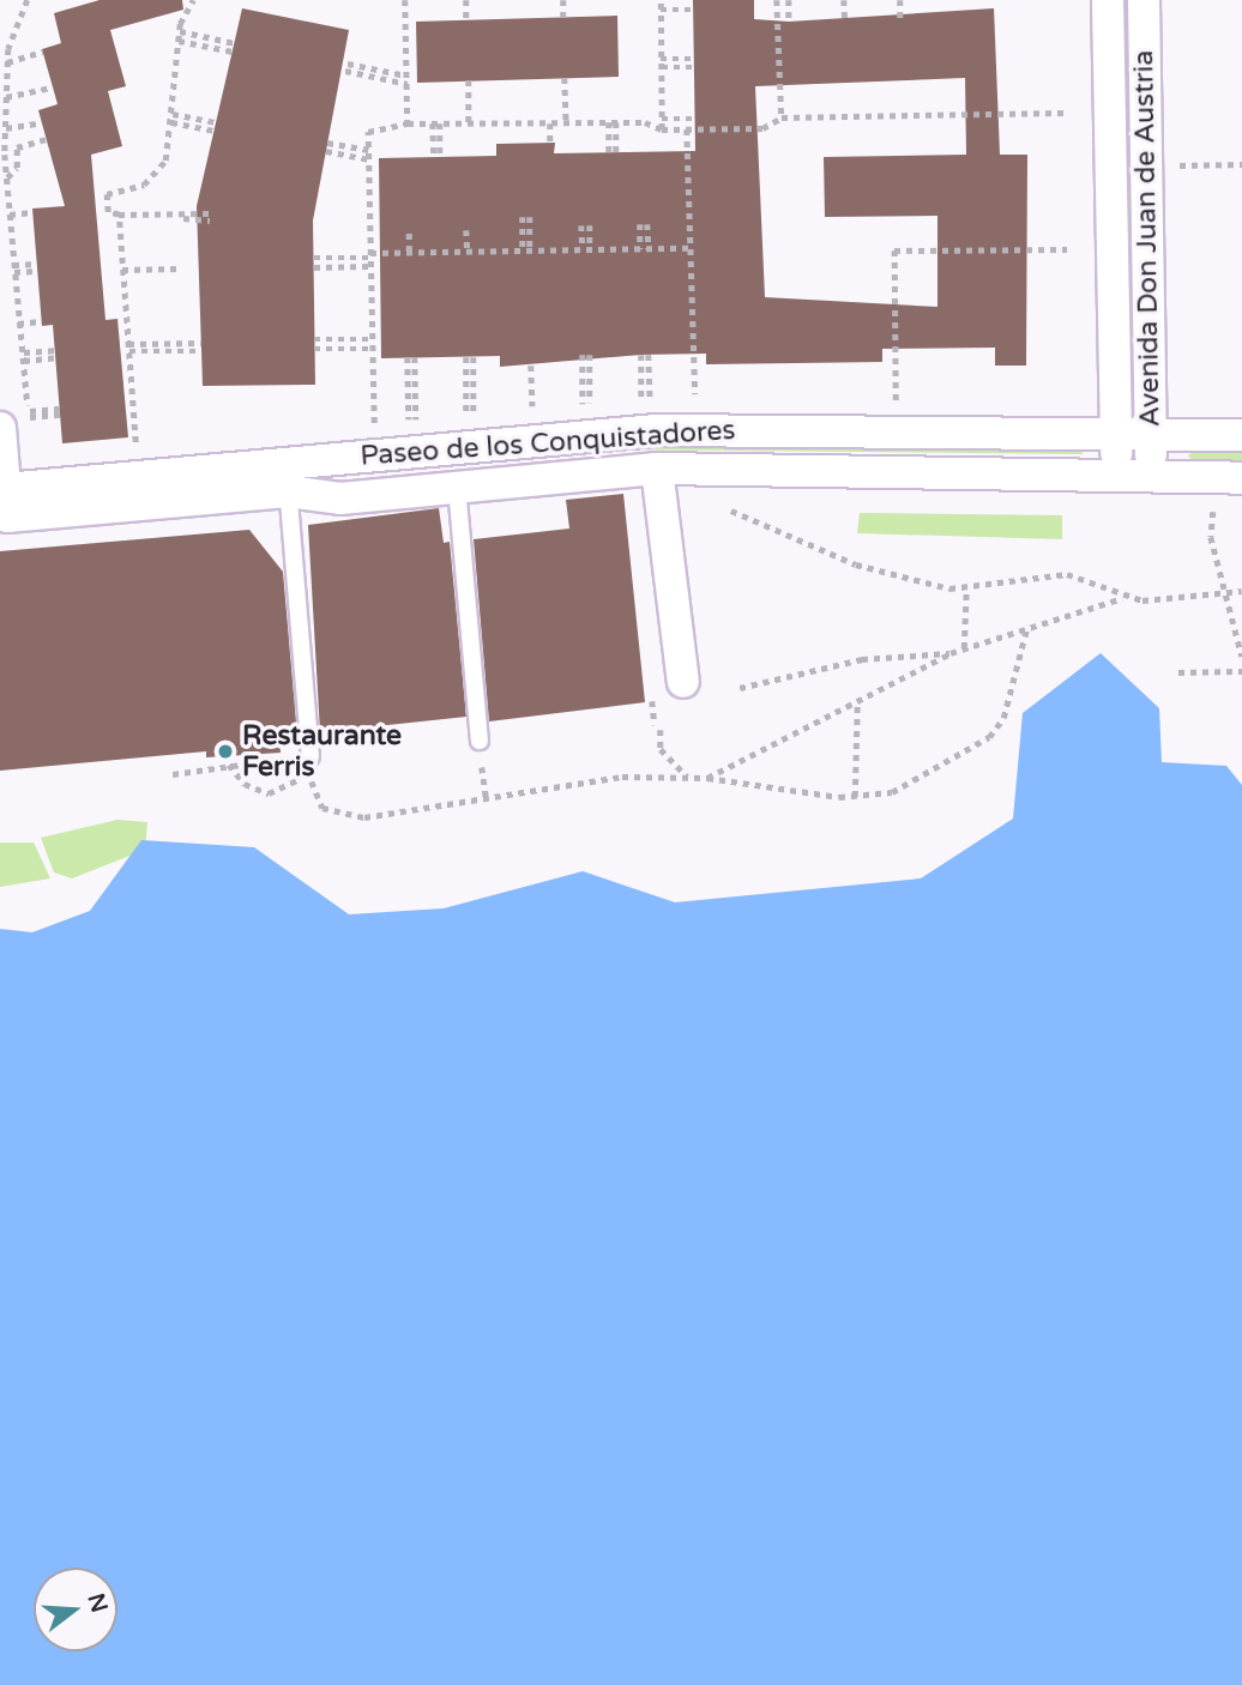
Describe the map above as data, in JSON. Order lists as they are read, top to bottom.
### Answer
{
  "streets": {
    "street": ["Avenida Don Juan de Austria", "Paseo de los Conquistadores"]
  },
  "crossings": [
    ["Avenida Don Juan de Austria", "Paseo de los Conquistadores"]
  ],
  "places": ["Restaurante Ferris"],
  "north": "right"
}
